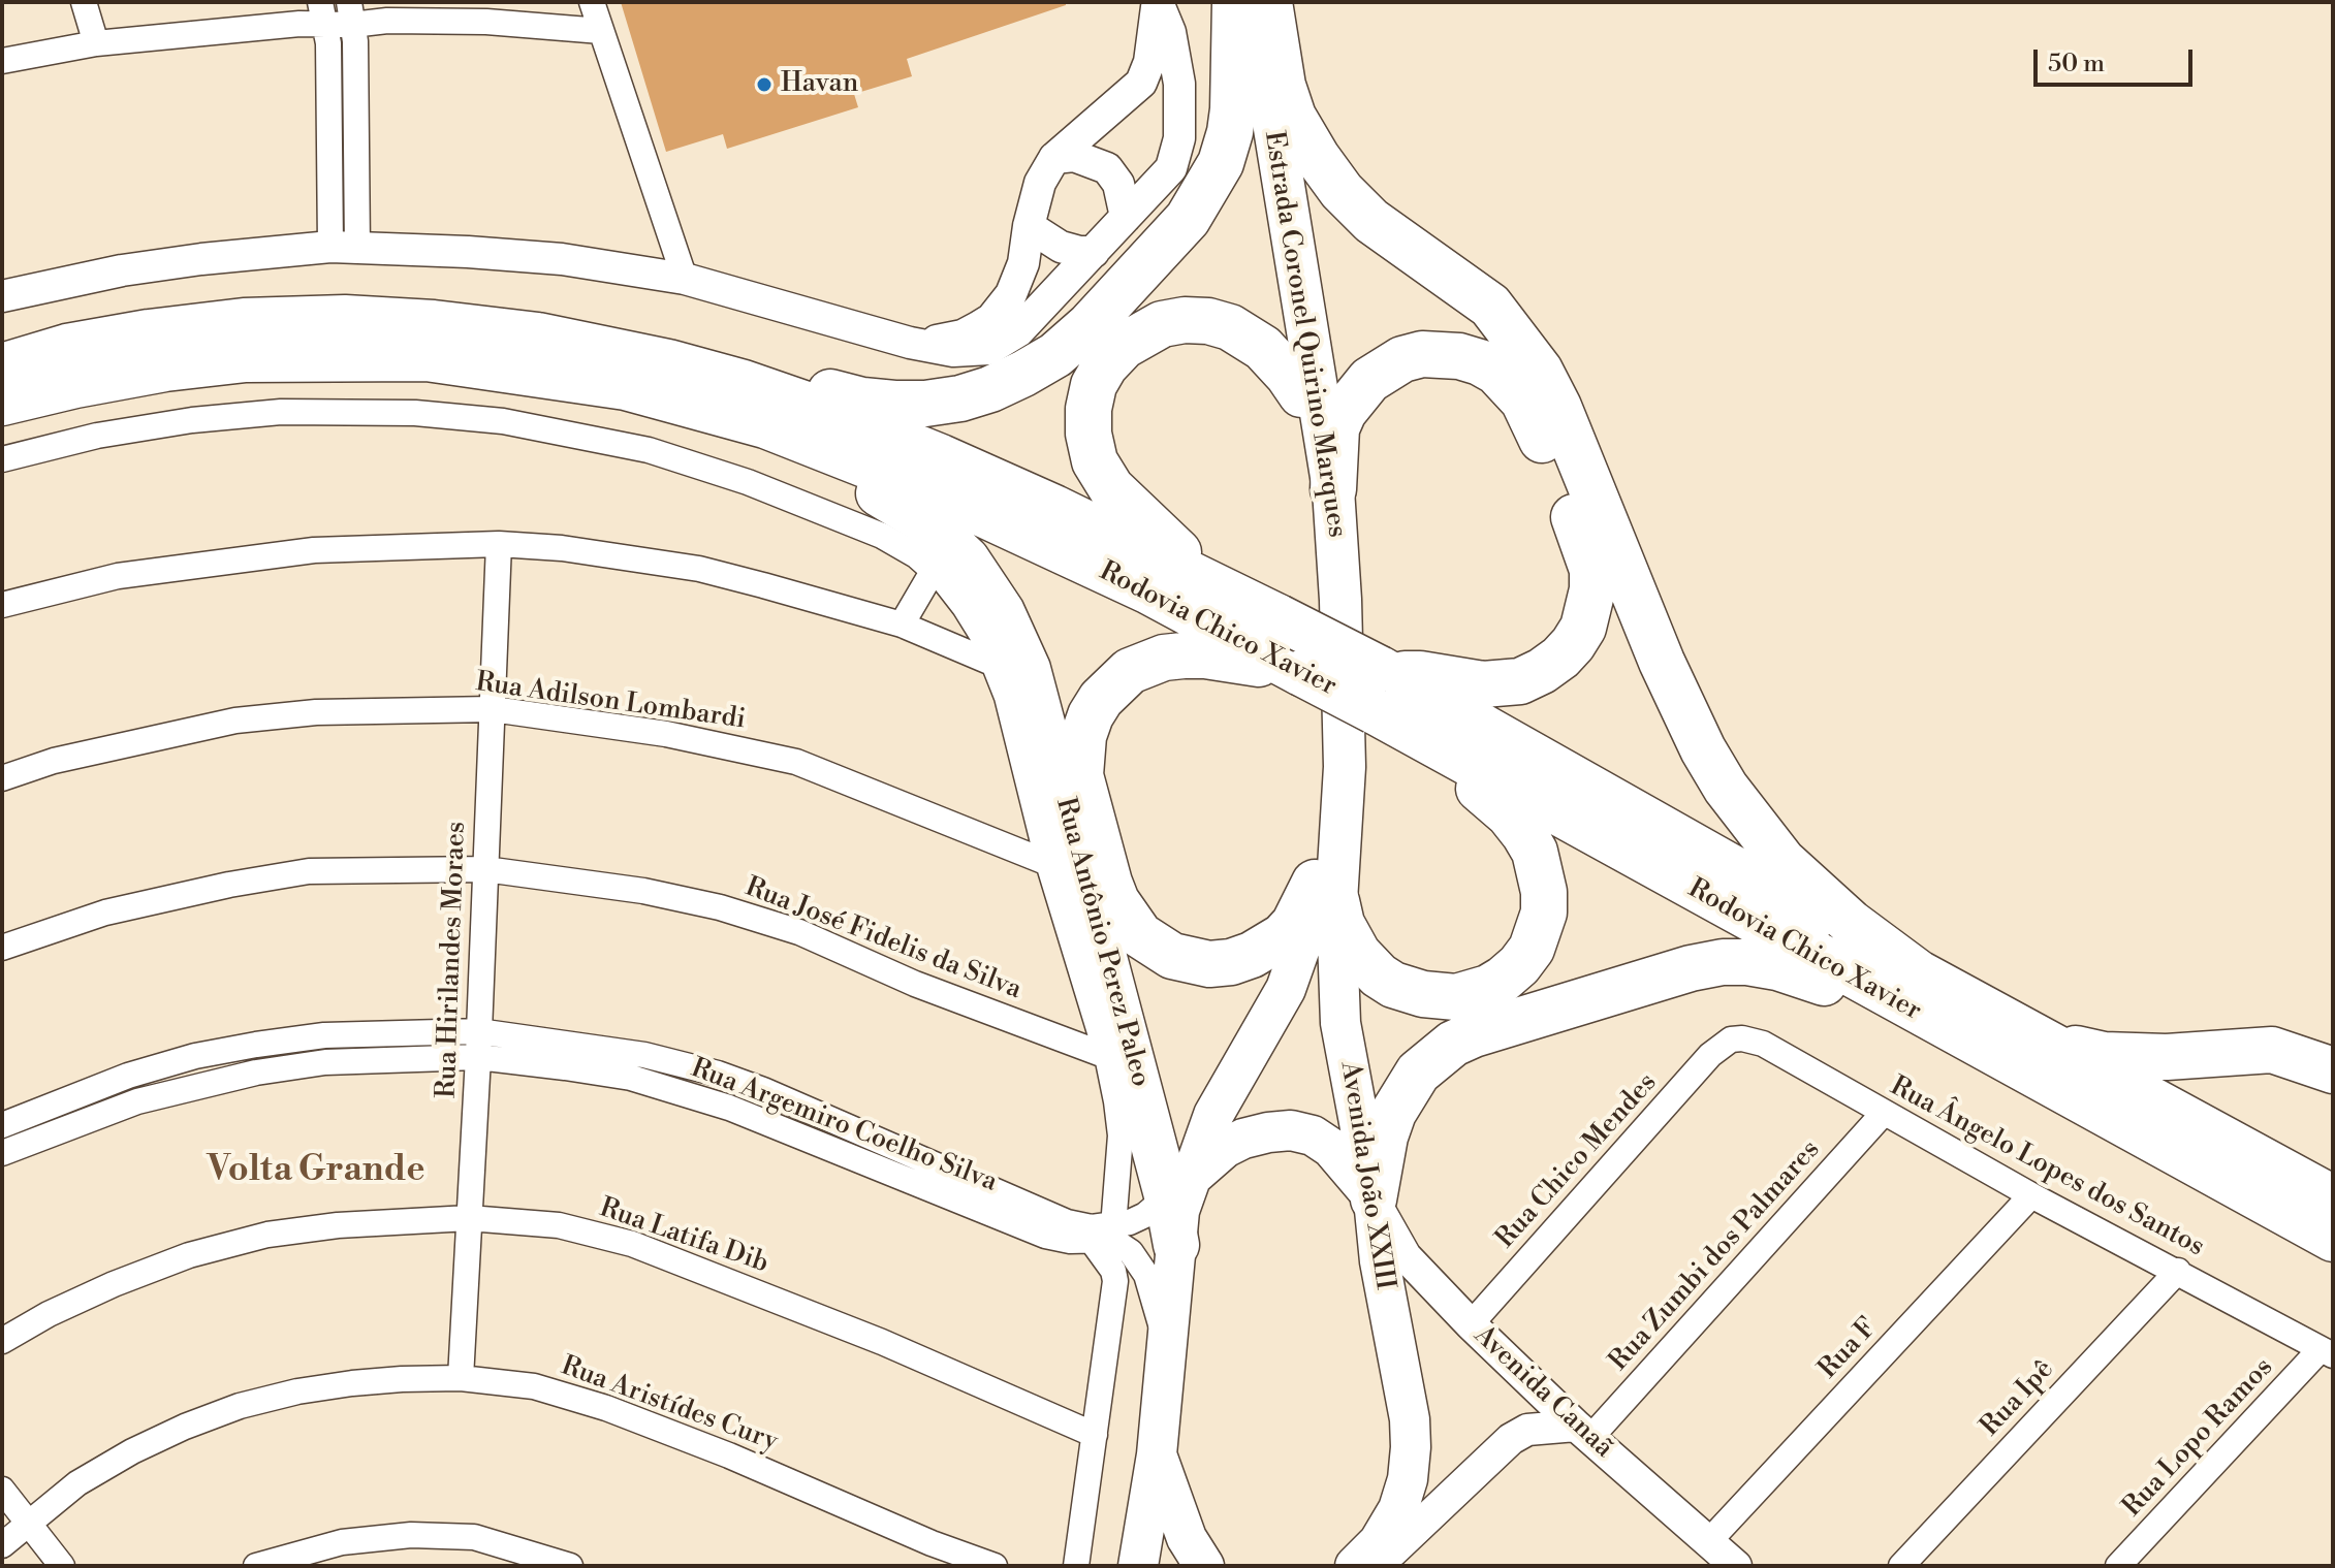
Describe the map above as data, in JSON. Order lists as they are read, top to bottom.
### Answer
{
  "streets": {
    "highway": ["Estrada Coronel Quirino Marques", "Rodovia Chico Xavier"],
    "main road": ["Avenida João XXIII"],
    "street": [
      "Rua Adilson Lombardi",
      "Rua José Fidelis da Silva",
      "Rua Antônio Perez Paleo",
      "Rua Hirilandes Moraes",
      "Rua Argemiro Coelho Silva",
      "Rua Chico Mendes",
      "Rua Ângelo Lopes dos Santos",
      "Rua Latifa Dib",
      "Rua Zumbi dos Palmares",
      "Rua F",
      "Avenida Canaã",
      "Rua Ipê",
      "Rua Aristídes Cury",
      "Rua Lopo Ramos"
    ]
  },
  "crossings": [
    ["Rua Adilson Lombardi", "Rua Antônio Perez Paleo"],
    ["Rua Adilson Lombardi", "Rua Hirilandes Moraes"],
    ["Rua José Fidelis da Silva", "Rua Antônio Perez Paleo"],
    ["Rua José Fidelis da Silva", "Rua Hirilandes Moraes"],
    ["Rua Antônio Perez Paleo", "Rua Argemiro Coelho Silva"],
    ["Rua Hirilandes Moraes", "Rua Argemiro Coelho Silva"],
    ["Rua Hirilandes Moraes", "Rua Latifa Dib"],
    ["Rua Hirilandes Moraes", "Rua Aristídes Cury"],
    ["Rua Chico Mendes", "Rua Ângelo Lopes dos Santos"],
    ["Rua Chico Mendes", "Avenida Canaã"],
    ["Rua Ângelo Lopes dos Santos", "Rua Zumbi dos Palmares"],
    ["Rua Ângelo Lopes dos Santos", "Rua F"],
    ["Rua Ângelo Lopes dos Santos", "Rua Ipê"],
    ["Rua Ângelo Lopes dos Santos", "Rua Lopo Ramos"],
    ["Avenida João XXIII", "Avenida Canaã"],
    ["Rua Zumbi dos Palmares", "Avenida Canaã"],
    ["Rua F", "Avenida Canaã"]
  ],
  "districts": ["Volta Grande"],
  "places": ["Havan"],
  "scale_bar": "50 m"
}
